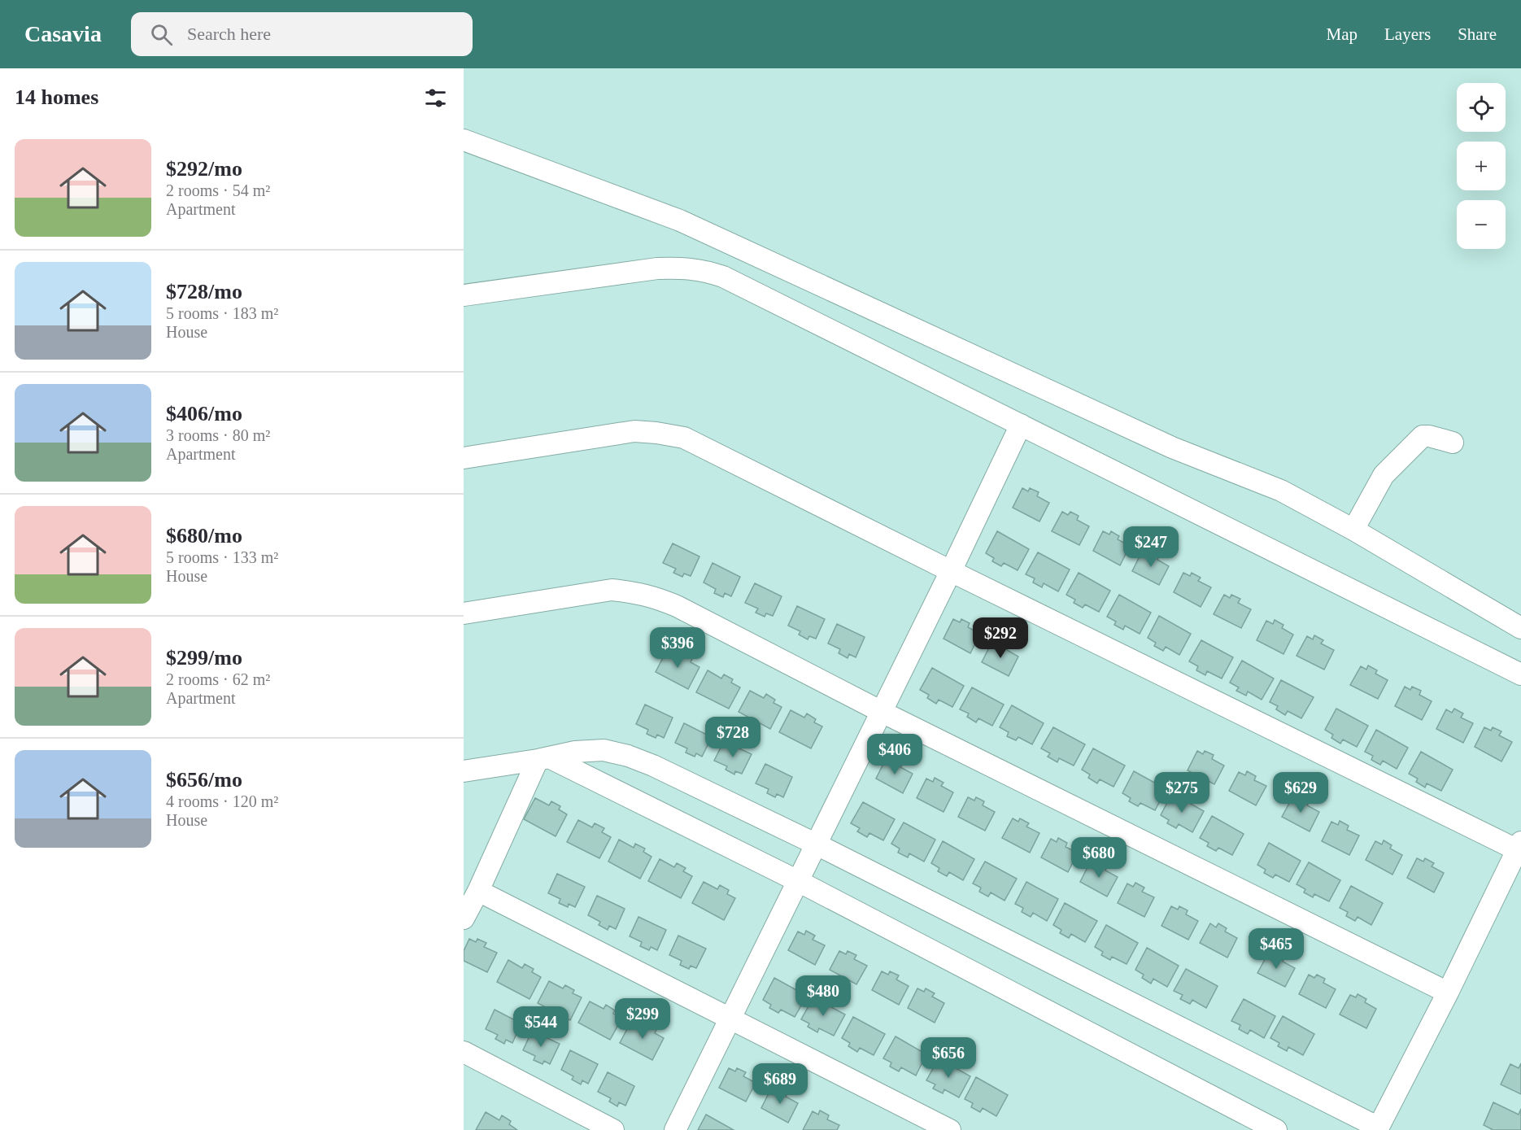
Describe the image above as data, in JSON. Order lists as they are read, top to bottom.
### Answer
{
  "page": {
    "header": "Casavia",
    "search": "Search here",
    "nav": ["Map", "Layers", "Share"],
    "heading": "14 homes",
    "map_buttons": ["+", "−"],
    "list": [
      {
        "name": "$292/mo",
        "note": "2 rooms · 54 m² · Apartment"
      },
      {
        "name": "$728/mo",
        "note": "5 rooms · 183 m² · House"
      },
      {
        "name": "$406/mo",
        "note": "3 rooms · 80 m² · Apartment"
      },
      {
        "name": "$680/mo",
        "note": "5 rooms · 133 m² · House"
      },
      {
        "name": "$299/mo",
        "note": "2 rooms · 62 m² · Apartment"
      },
      {
        "name": "$656/mo",
        "note": "4 rooms · 120 m² · House"
      }
    ],
    "price": [
      "$247",
      "$292",
      "$396",
      "$728",
      "$406",
      "$275",
      "$629",
      "$680",
      "$465",
      "$480",
      "$299",
      "$544",
      "$656",
      "$689"
    ]
  }
}
